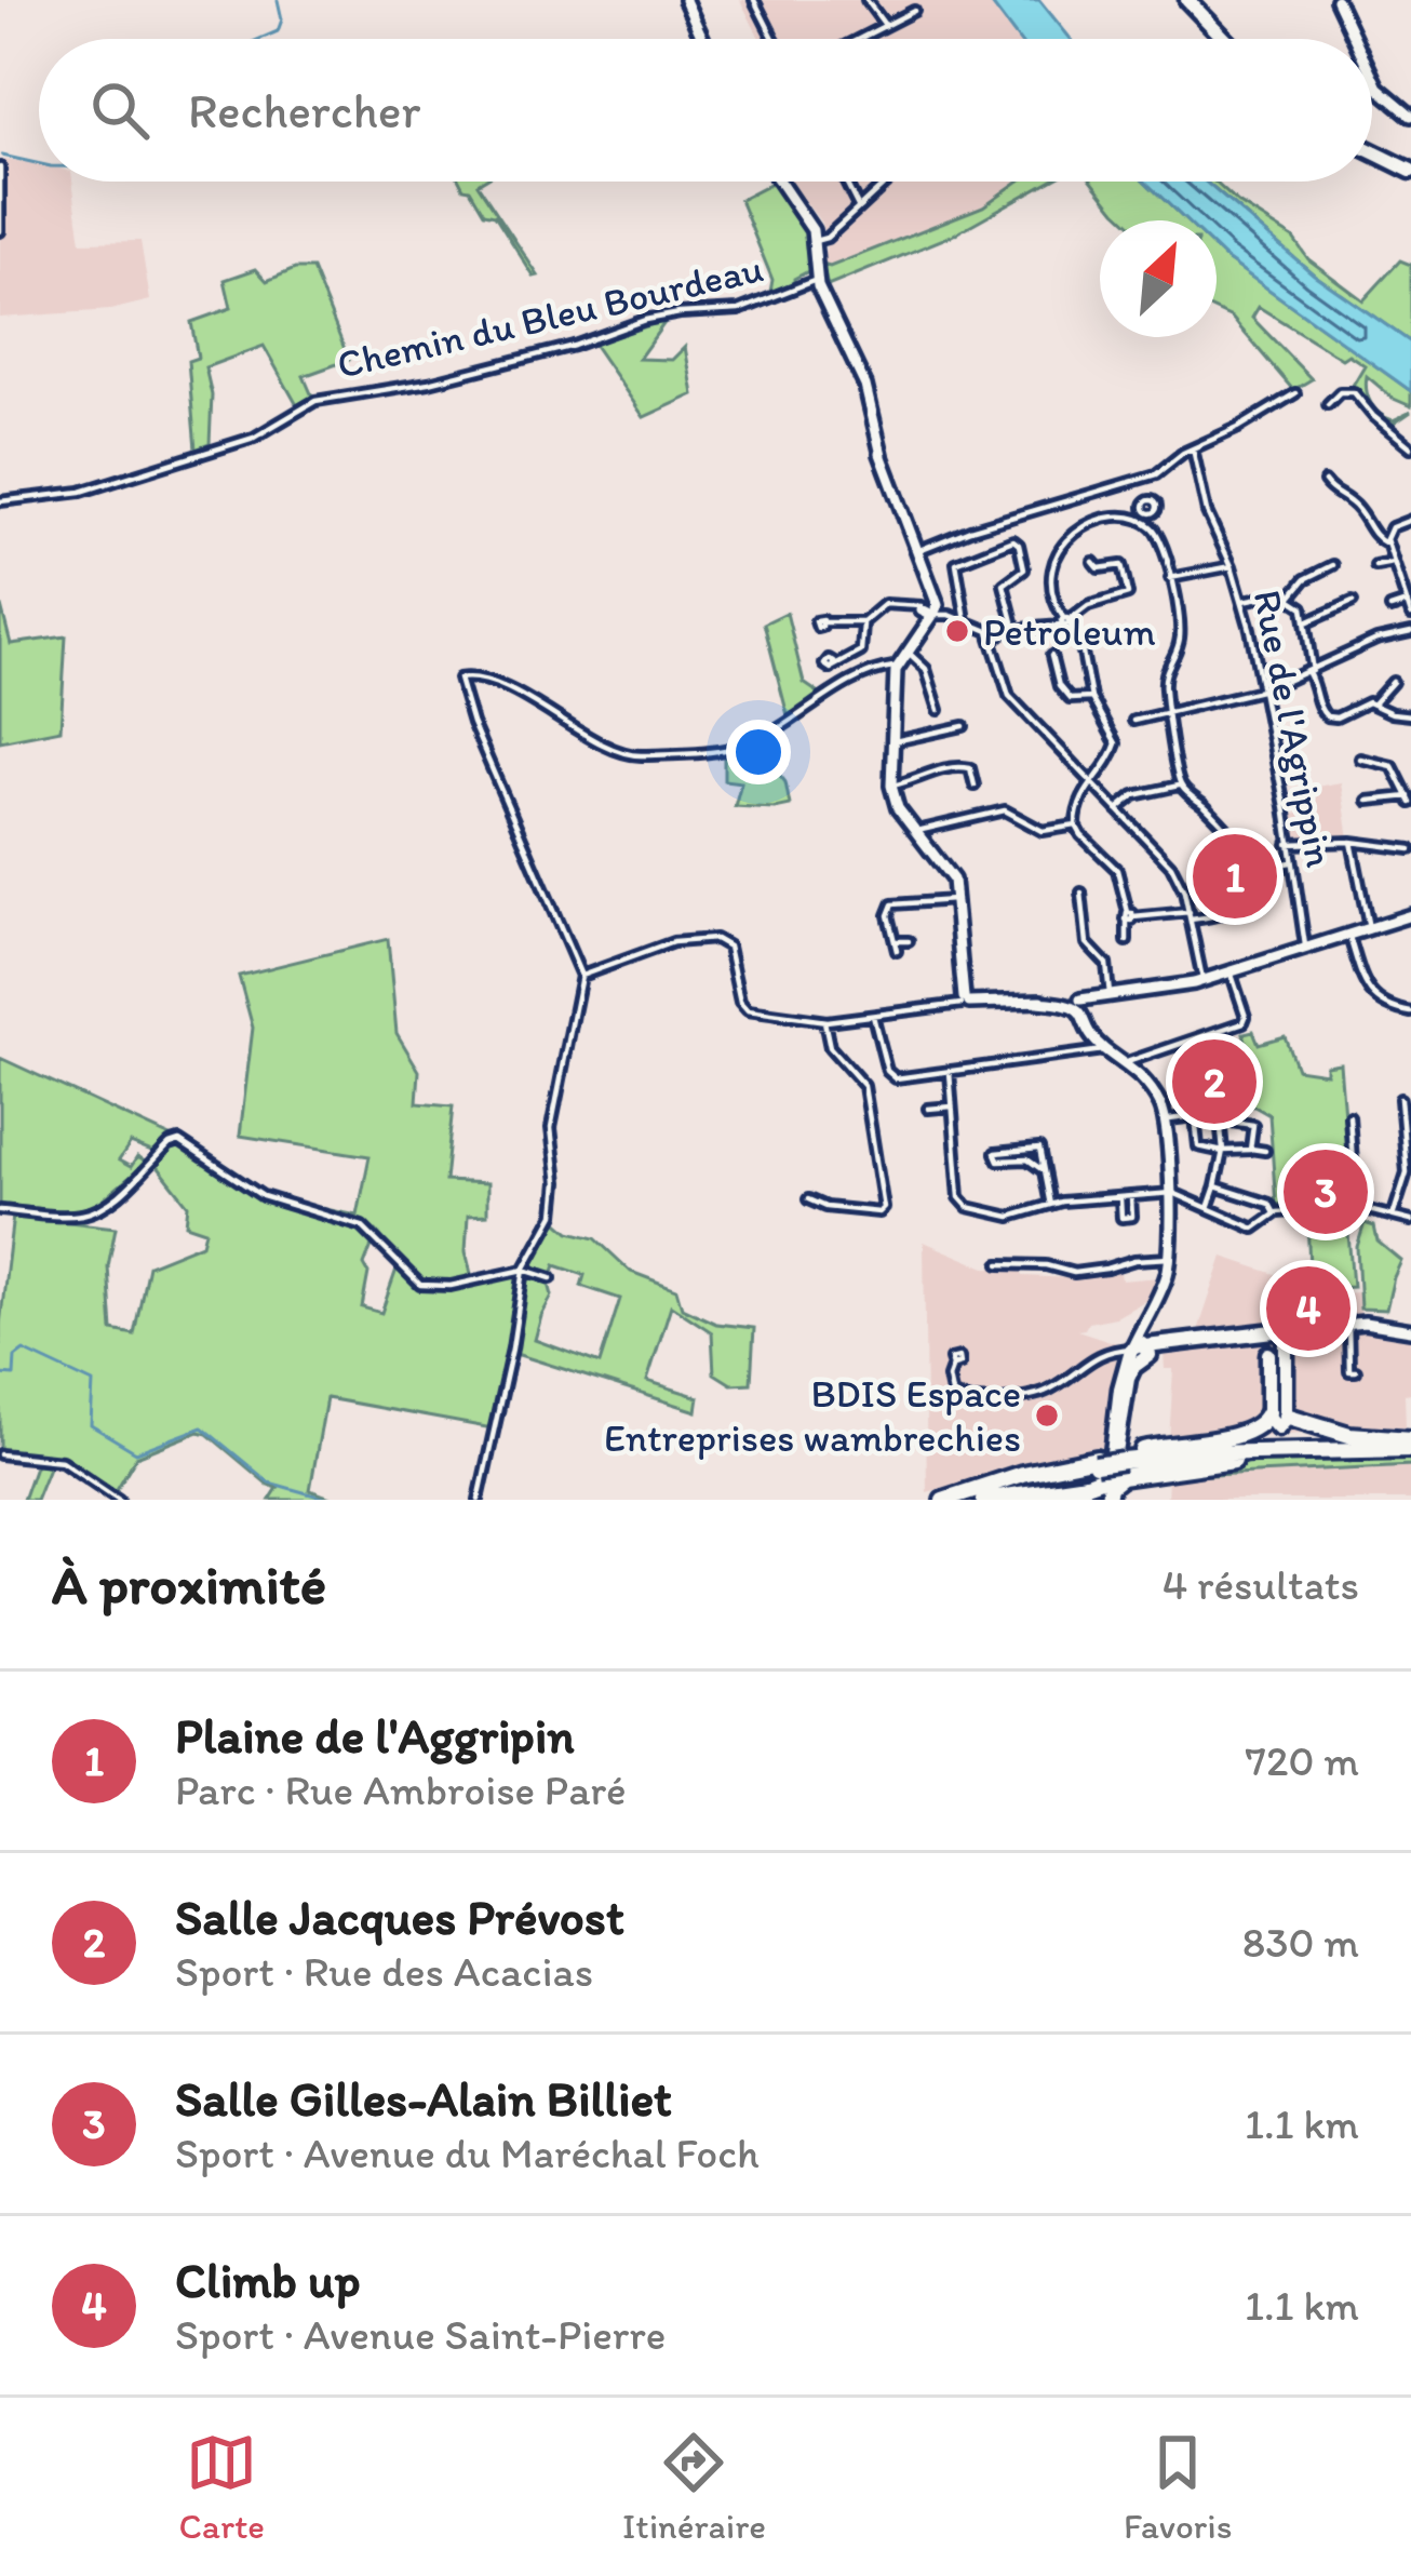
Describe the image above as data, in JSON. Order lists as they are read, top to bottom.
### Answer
{
  "streets": {
    "street": ["Chemin du Bleu Bourdeau", "Rue de l'Agrippin"]
  },
  "places": ["Petroleum", "BDIS Espace Entreprises wambrechies"],
  "north": "top right",
  "page": {
    "search": "Rechercher",
    "pins": [
      "1",
      "2",
      "3",
      "4"
    ],
    "heading": ["À proximité", "4 résultats"],
    "list": [
      {
        "mark": "1",
        "name": "Plaine de l'Aggripin",
        "note": "Parc · Rue Ambroise Paré",
        "value": "720 m"
      },
      {
        "mark": "2",
        "name": "Salle Jacques Prévost",
        "note": "Sport · Rue des Acacias",
        "value": "830 m"
      },
      {
        "mark": "3",
        "name": "Salle Gilles-Alain Billiet",
        "note": "Sport · Avenue du Maréchal Foch",
        "value": "1.1 km"
      },
      {
        "mark": "4",
        "name": "Climb up",
        "note": "Sport · Avenue Saint-Pierre",
        "value": "1.1 km"
      }
    ],
    "nav": ["Carte", "Itinéraire", "Favoris"]
  }
}
